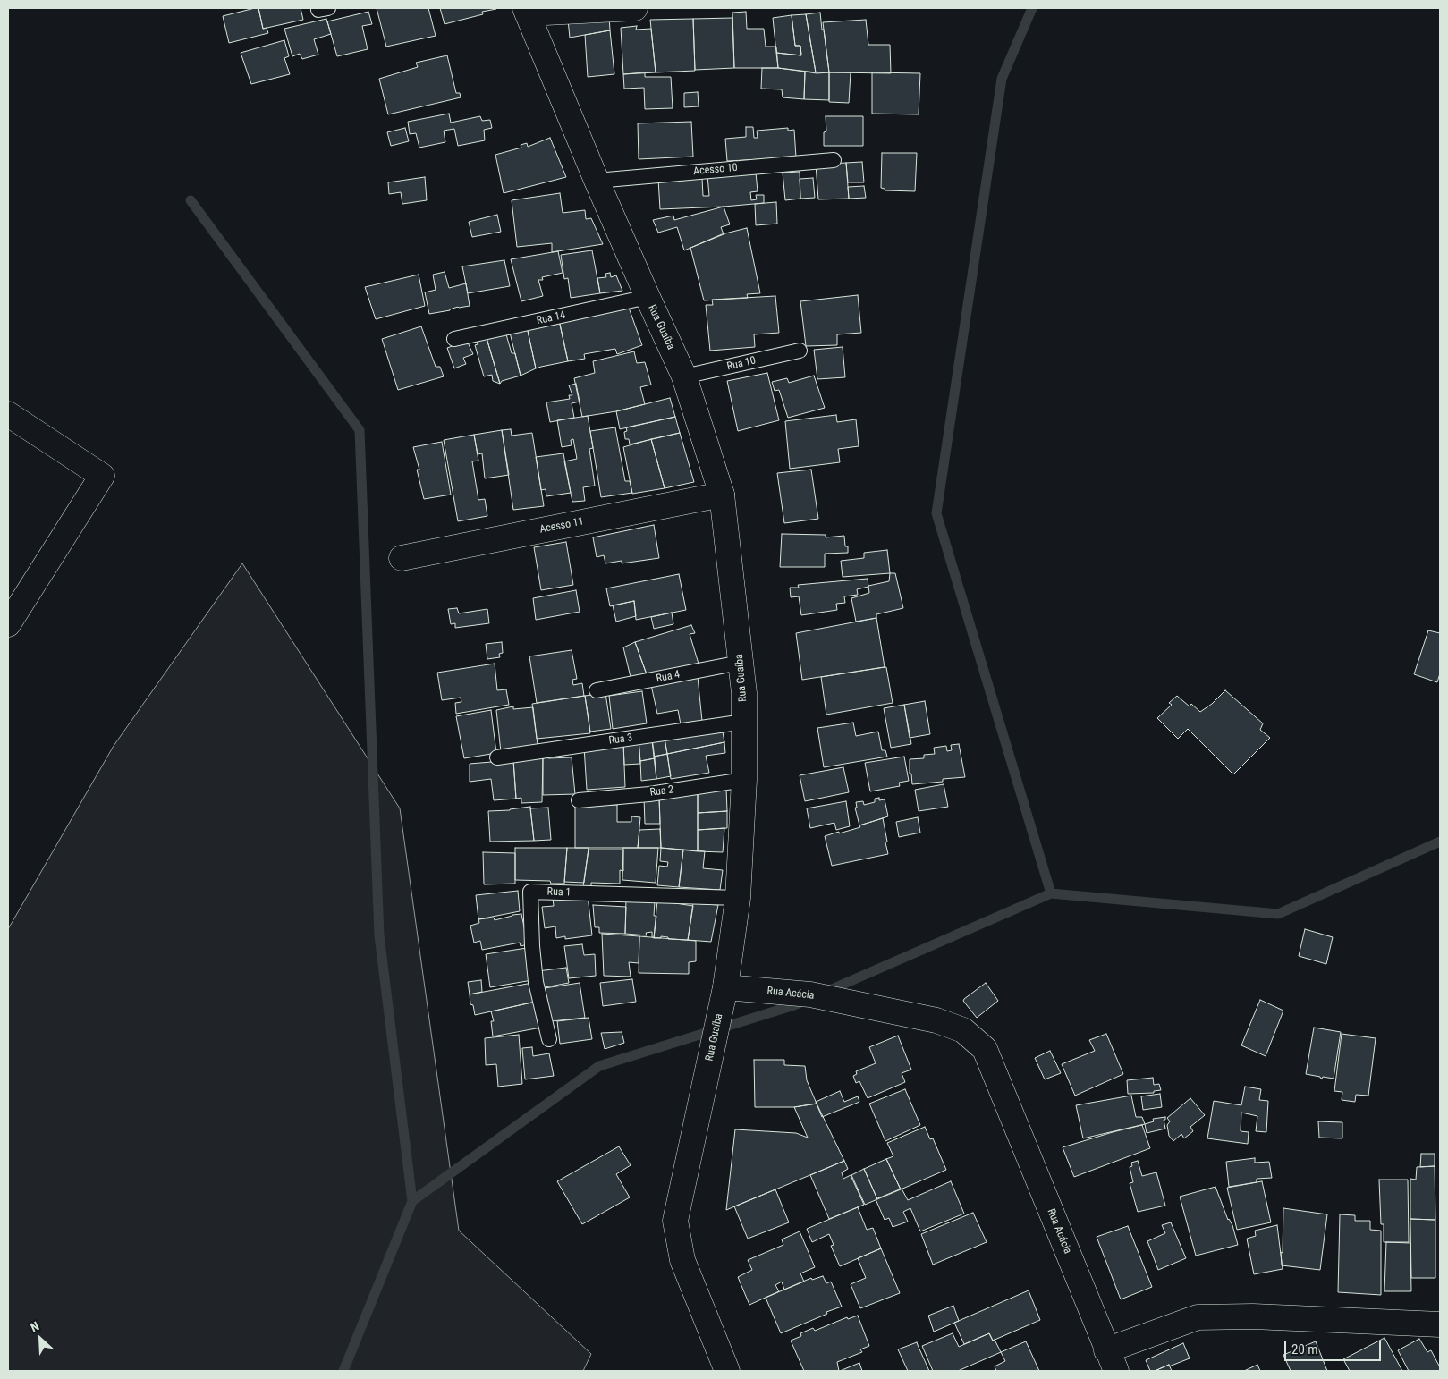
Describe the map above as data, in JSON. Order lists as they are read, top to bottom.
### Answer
{
  "streets": {
    "street": ["Rua Guaíba", "Acesso 11", "Rua Acácia"],
    "lane": [
      "Acesso 10",
      "Rua 14",
      "Rua 10",
      "Rua 4",
      "Rua 3",
      "Rua 2",
      "Rua 1"
    ]
  },
  "crossings": [
    ["Acesso 10", "Rua Guaíba"],
    ["Rua 14", "Rua Guaíba"],
    ["Rua Guaíba", "Rua 10"],
    ["Rua Guaíba", "Acesso 11"],
    ["Rua Guaíba", "Rua 4"],
    ["Rua Guaíba", "Rua 3"],
    ["Rua Guaíba", "Rua 2"],
    ["Rua Guaíba", "Rua 1"],
    ["Rua Guaíba", "Rua Acácia"]
  ],
  "scale_bar": "20 m",
  "north": "top left"
}
